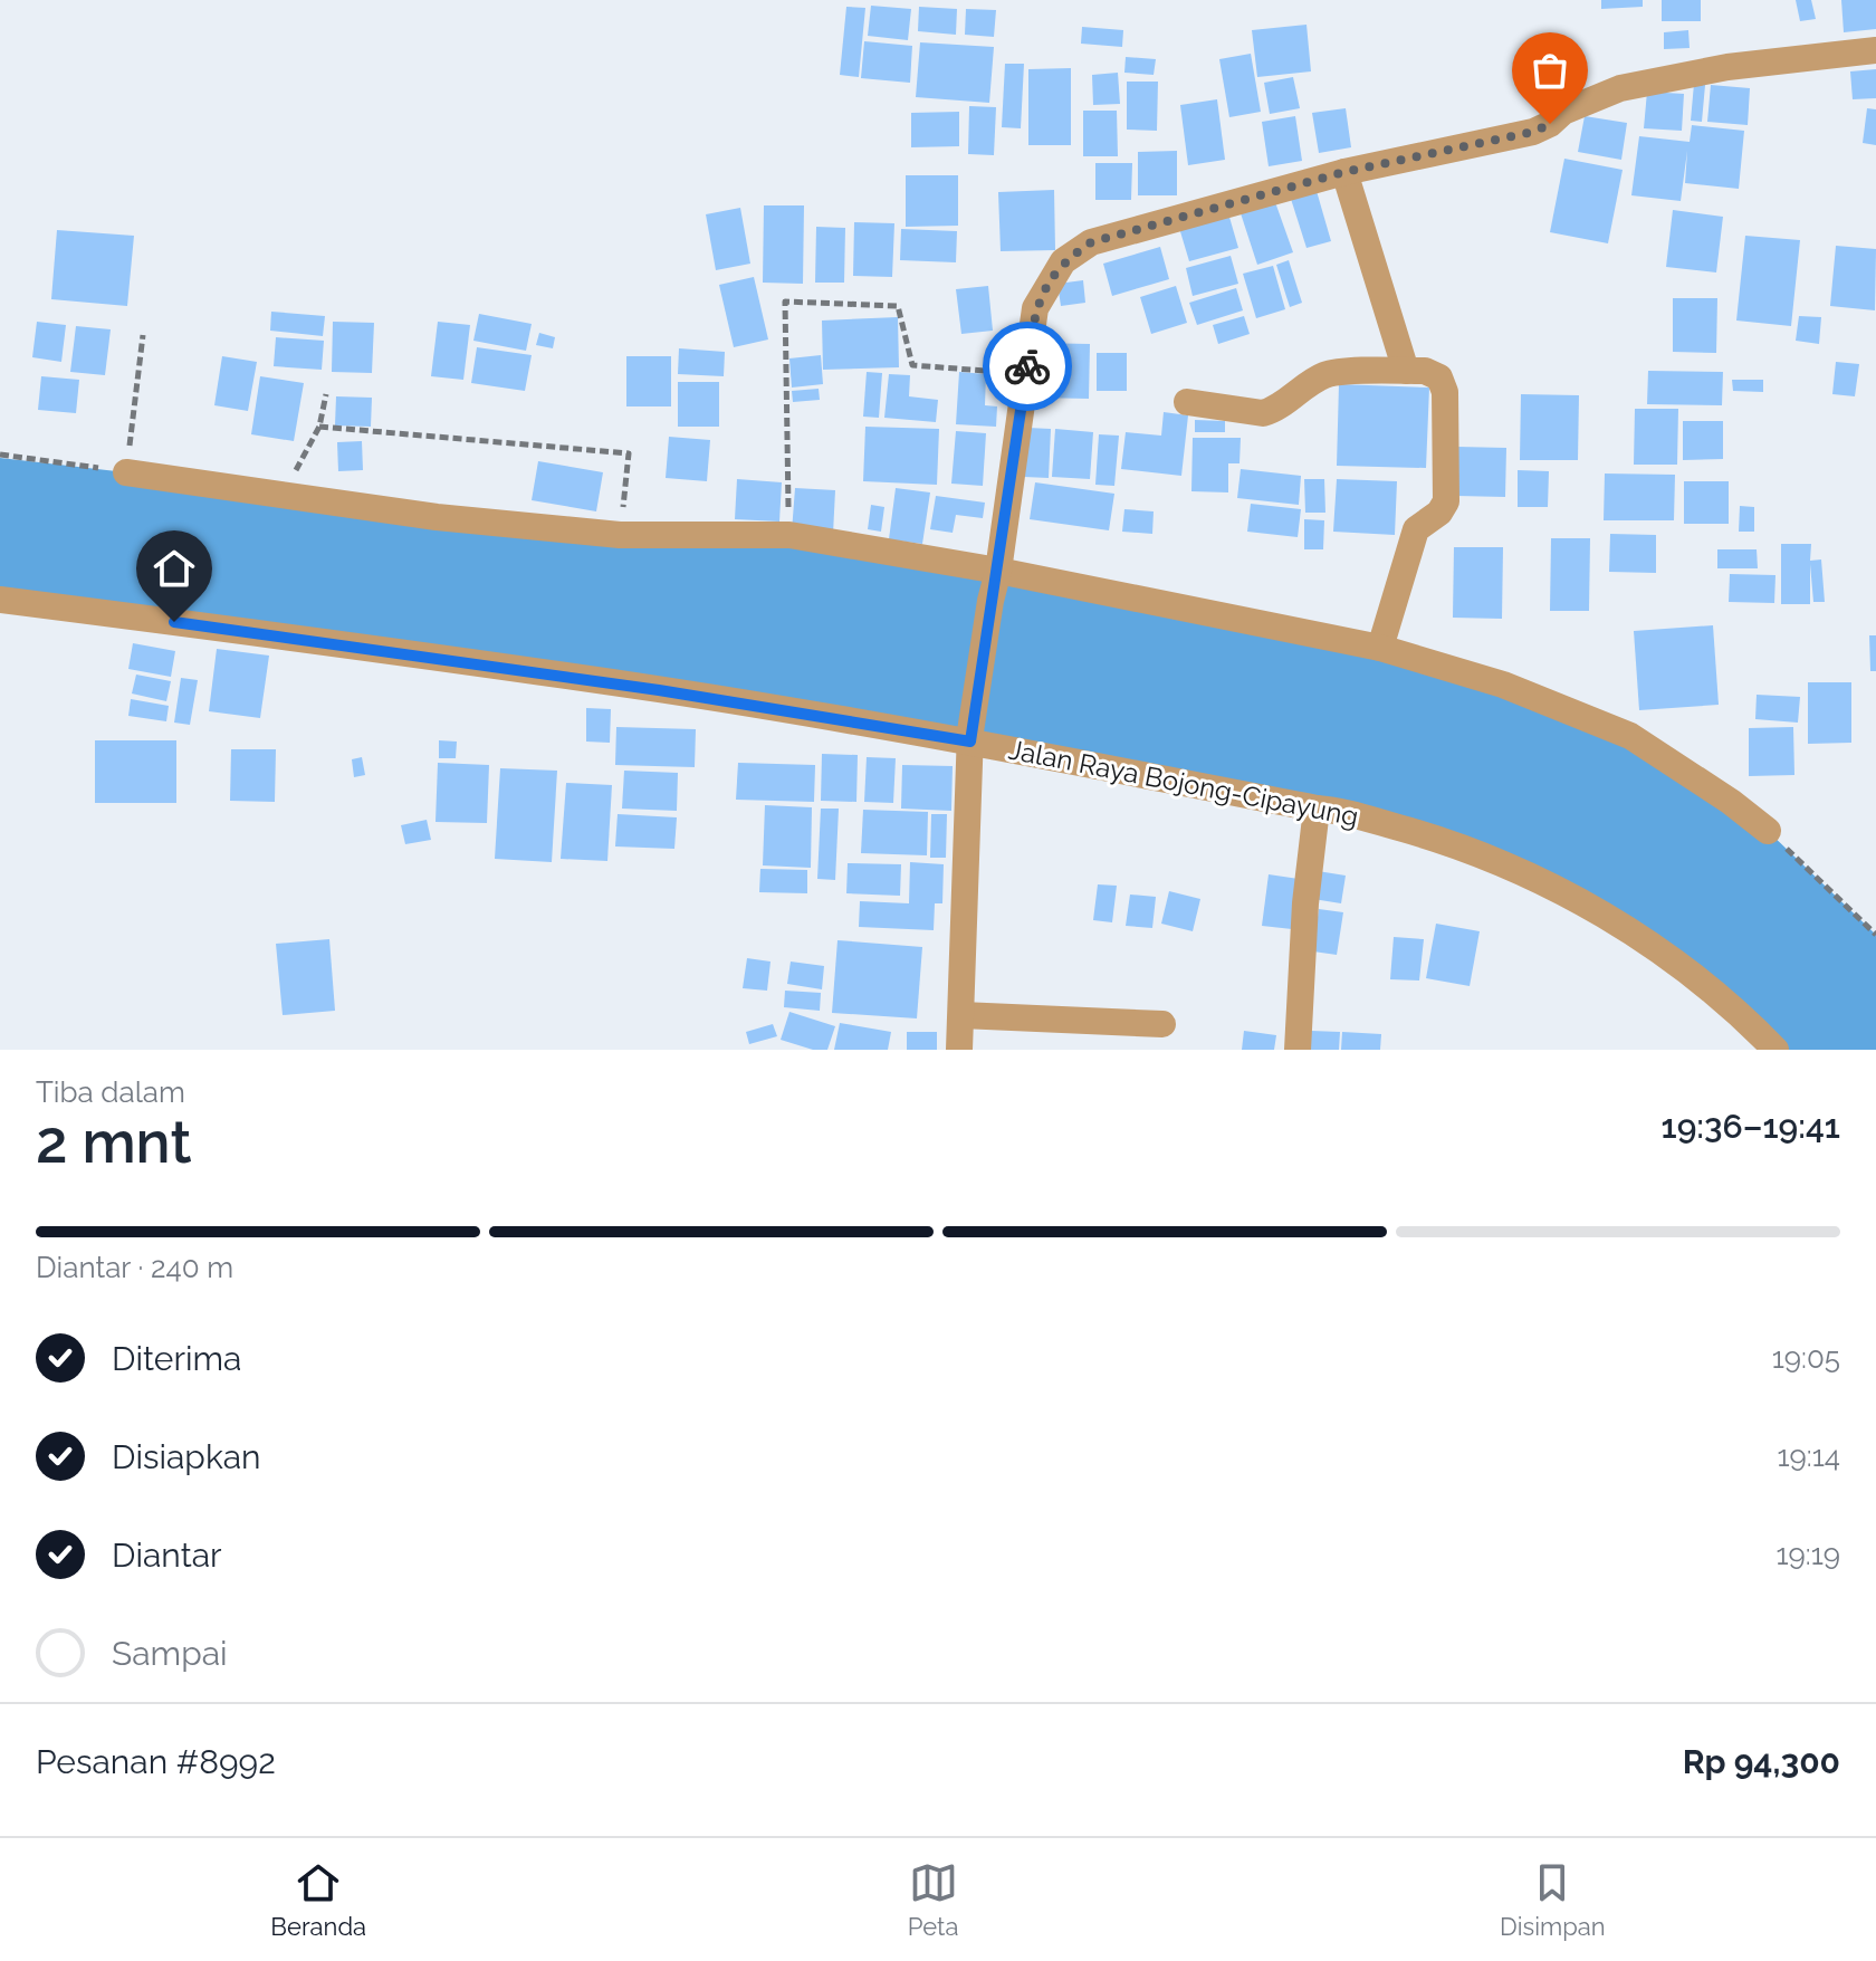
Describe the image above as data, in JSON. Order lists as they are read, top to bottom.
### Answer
{
  "streets": {
    "street": ["Jalan Raya Bojong-Cipayung"]
  },
  "page": {
    "heading": ["2 mnt", "Tiba dalam", "19:36–19:41"],
    "panel": ["Pesanan #8992", "Rp 94,300"],
    "bar": "Diantar · 240 m",
    "list": [
      ["Diterima", "19:05"],
      ["Disiapkan", "19:14"],
      ["Diantar", "19:19"],
      "Sampai"
    ],
    "tabs": ["Beranda", "Peta", "Disimpan"]
  }
}
